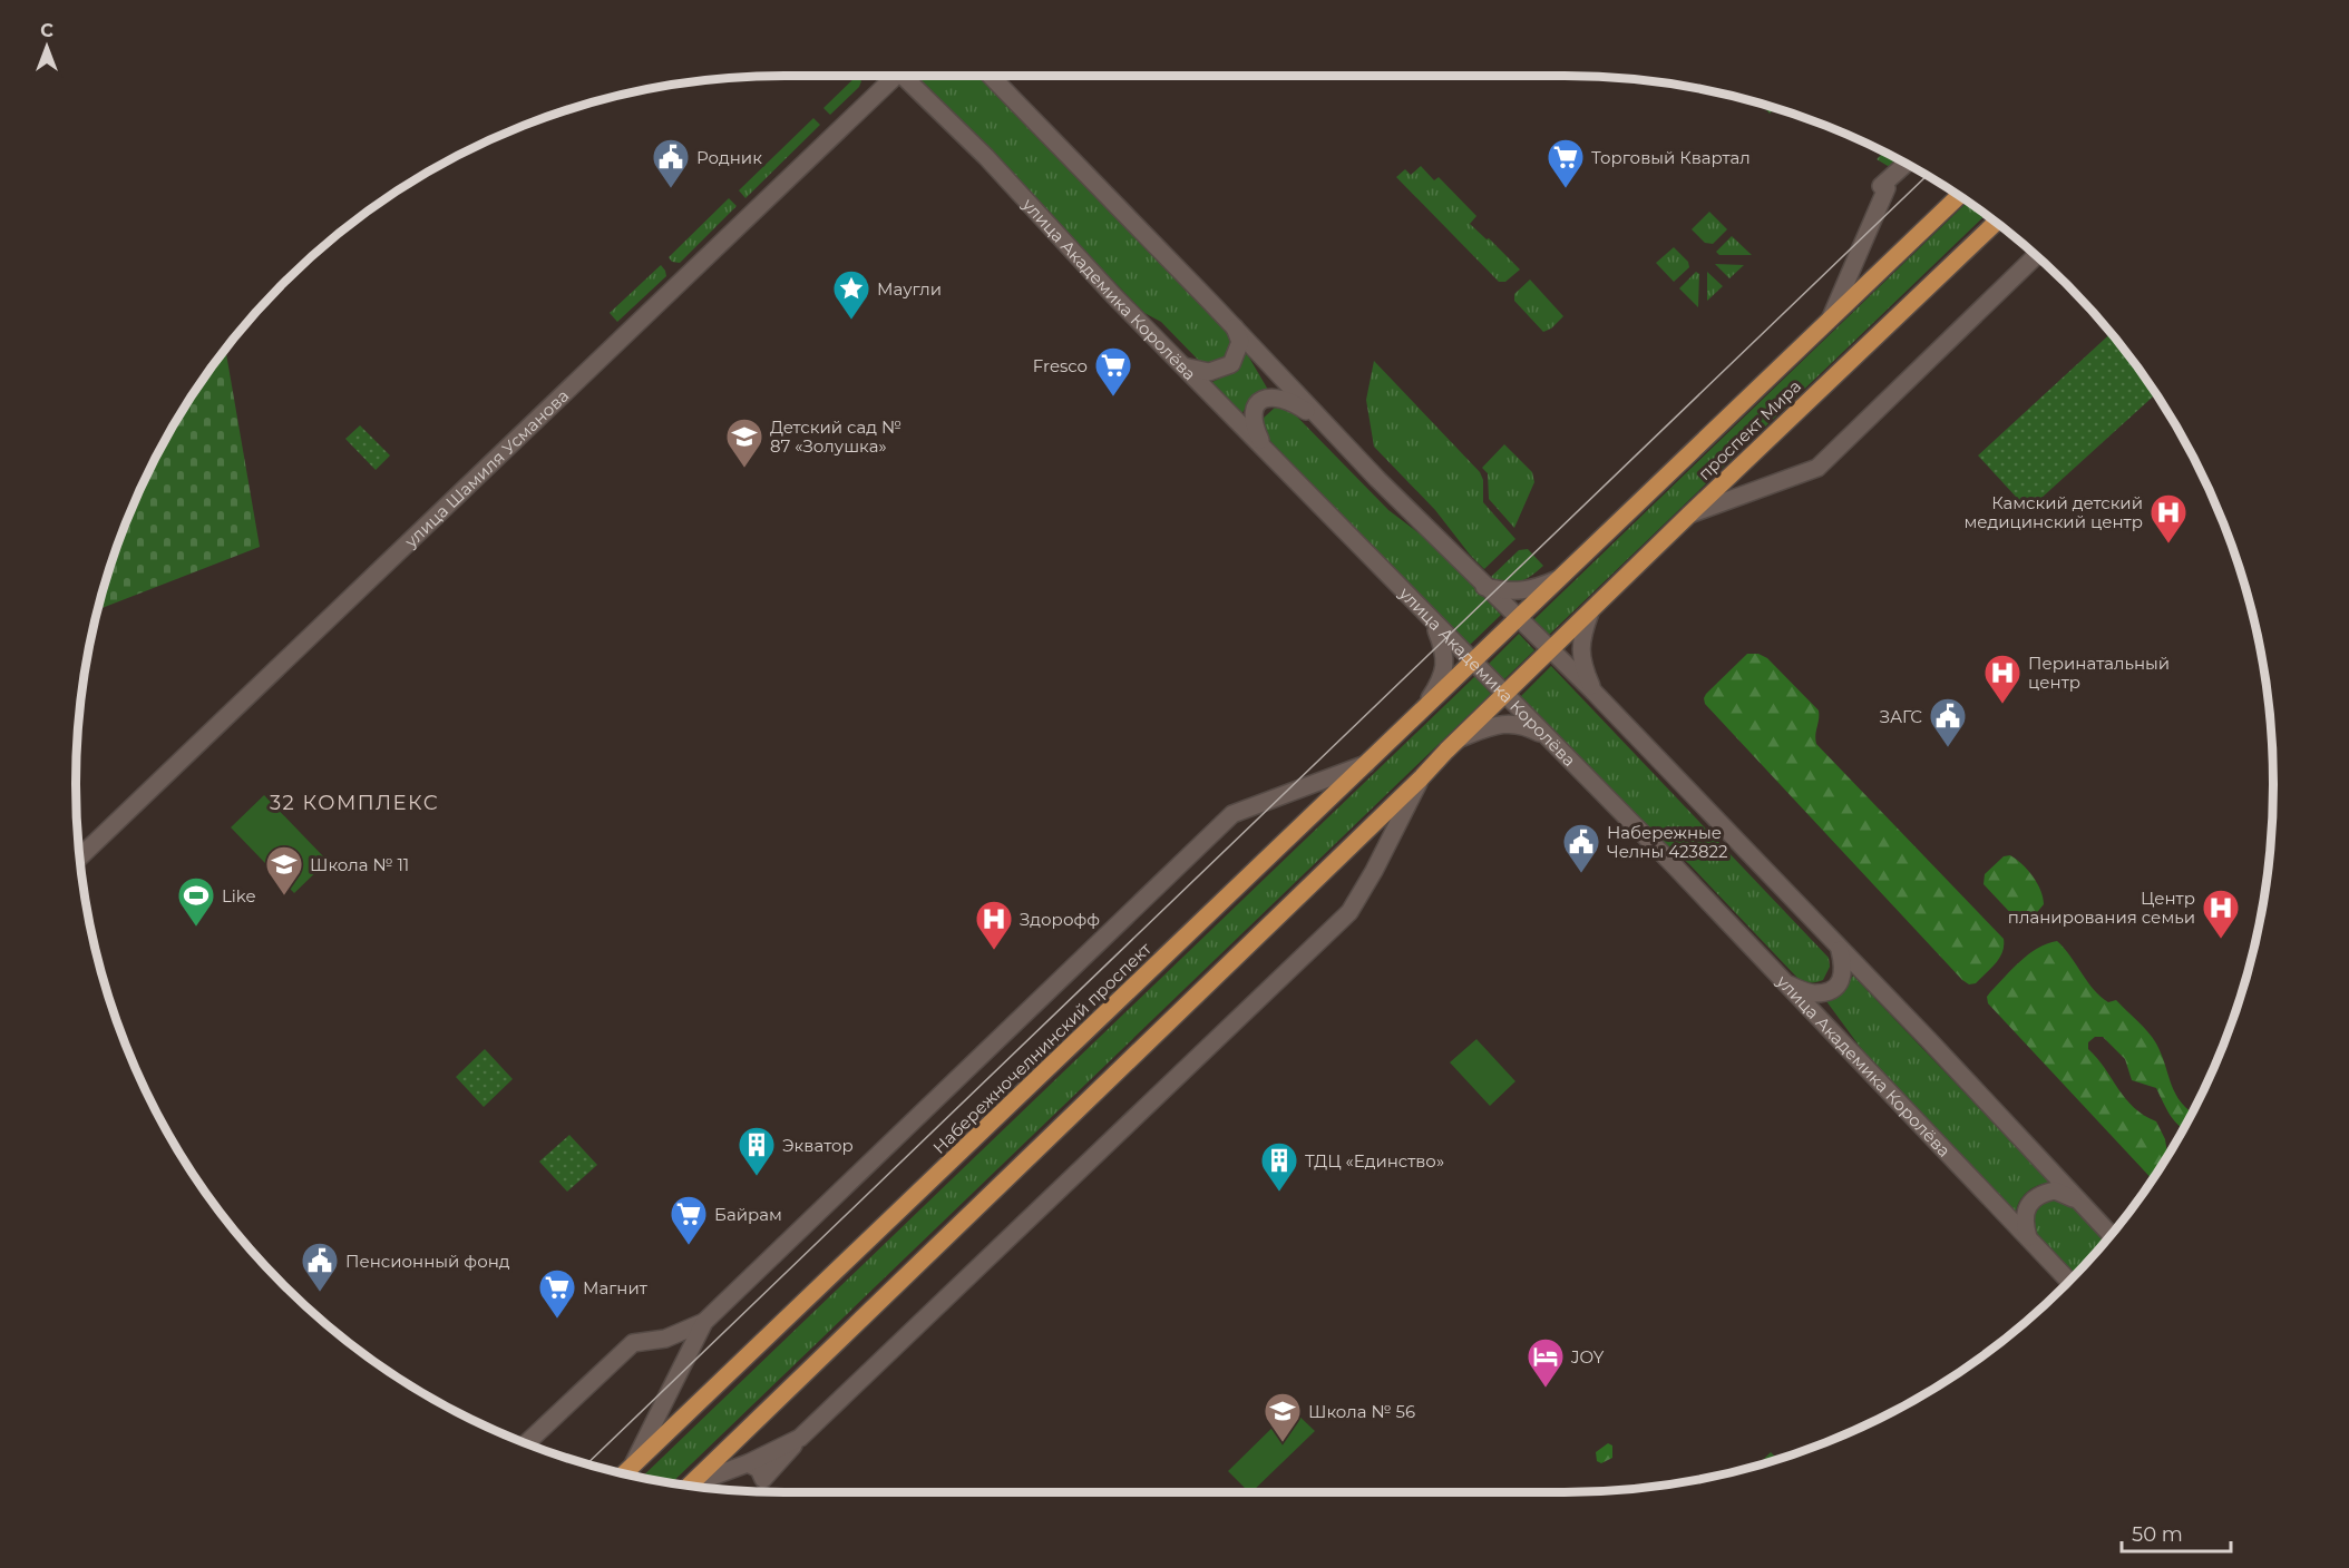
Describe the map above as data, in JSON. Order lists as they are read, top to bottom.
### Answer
{
  "streets": {
    "main road": ["проспект Мира", "Набережночелнинский проспект"],
    "street": ["улица Академика Королёва", "улица Шамиля Усманова"]
  },
  "crossings": [
    ["улица Академика Королёва", "проспект Мира"],
    ["улица Академика Королёва", "Набережночелнинский проспект"],
    ["проспект Мира", "Набережночелнинский проспект"]
  ],
  "districts": ["32 КОМПЛЕКС"],
  "places": {
    "public building": [
      "Родник",
      "ЗАГС",
      "Набережные Челны 423822",
      "Пенсионный фонд"
    ],
    "supermarket": [
      "Торговый Квартал",
      "Fresco",
      "Байрам",
      "Магнит"
    ],
    "place": ["Маугли"],
    "school or university": ["Детский сад № 87 «Золушка»", "Школа № 11", "Школа № 56"],
    "hospital": [
      "Камский детский медицинский центр",
      "Перинатальный центр",
      "Центр планирования семьи",
      "Здорофф"
    ],
    "sports": ["Like"],
    "building": ["Экватор", "ТДЦ «Единство»"],
    "hotel": ["JOY"]
  },
  "scale_bar": "50 m",
  "north": "top"
}
